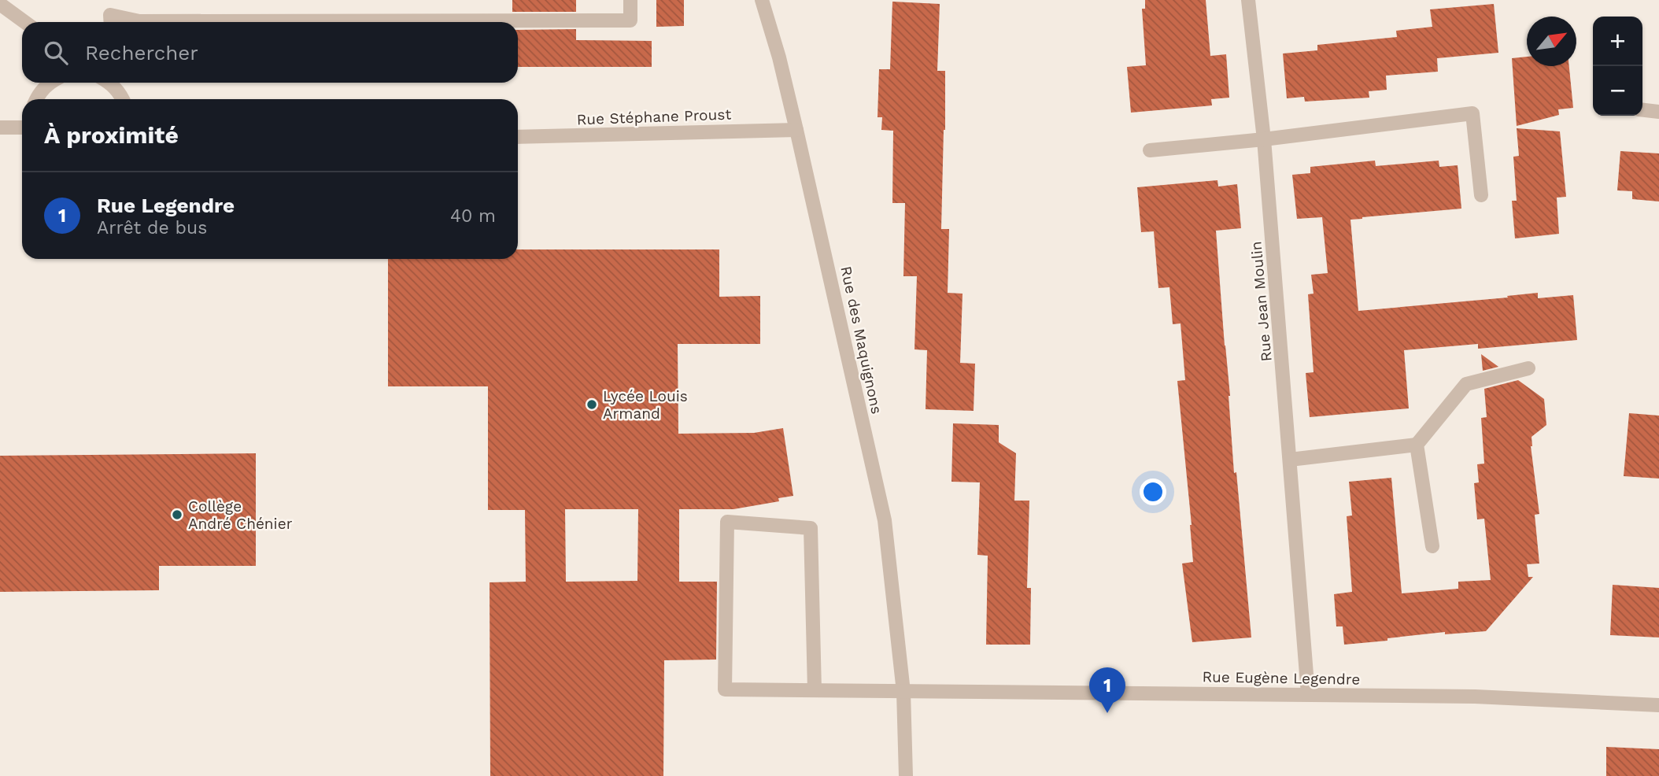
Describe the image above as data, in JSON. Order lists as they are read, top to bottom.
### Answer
{
  "streets": {
    "street": [
      "Rue Stéphane Proust",
      "Rue Jean Moulin",
      "Rue des Maquignons",
      "Rue Eugène Legendre"
    ]
  },
  "crossings": [
    ["Rue Stéphane Proust", "Rue des Maquignons"],
    ["Rue Jean Moulin", "Rue Eugène Legendre"],
    ["Rue des Maquignons", "Rue Eugène Legendre"]
  ],
  "places": ["Lycée Louis Armand", "Collège André Chénier"],
  "north": "top right",
  "page": {
    "map_buttons": ["+", "−"],
    "search": "Rechercher",
    "heading": "À proximité",
    "list": [
      {
        "mark": "1",
        "name": "Rue Legendre",
        "note": "Arrêt de bus",
        "value": "40 m"
      }
    ],
    "pins": "1"
  }
}
